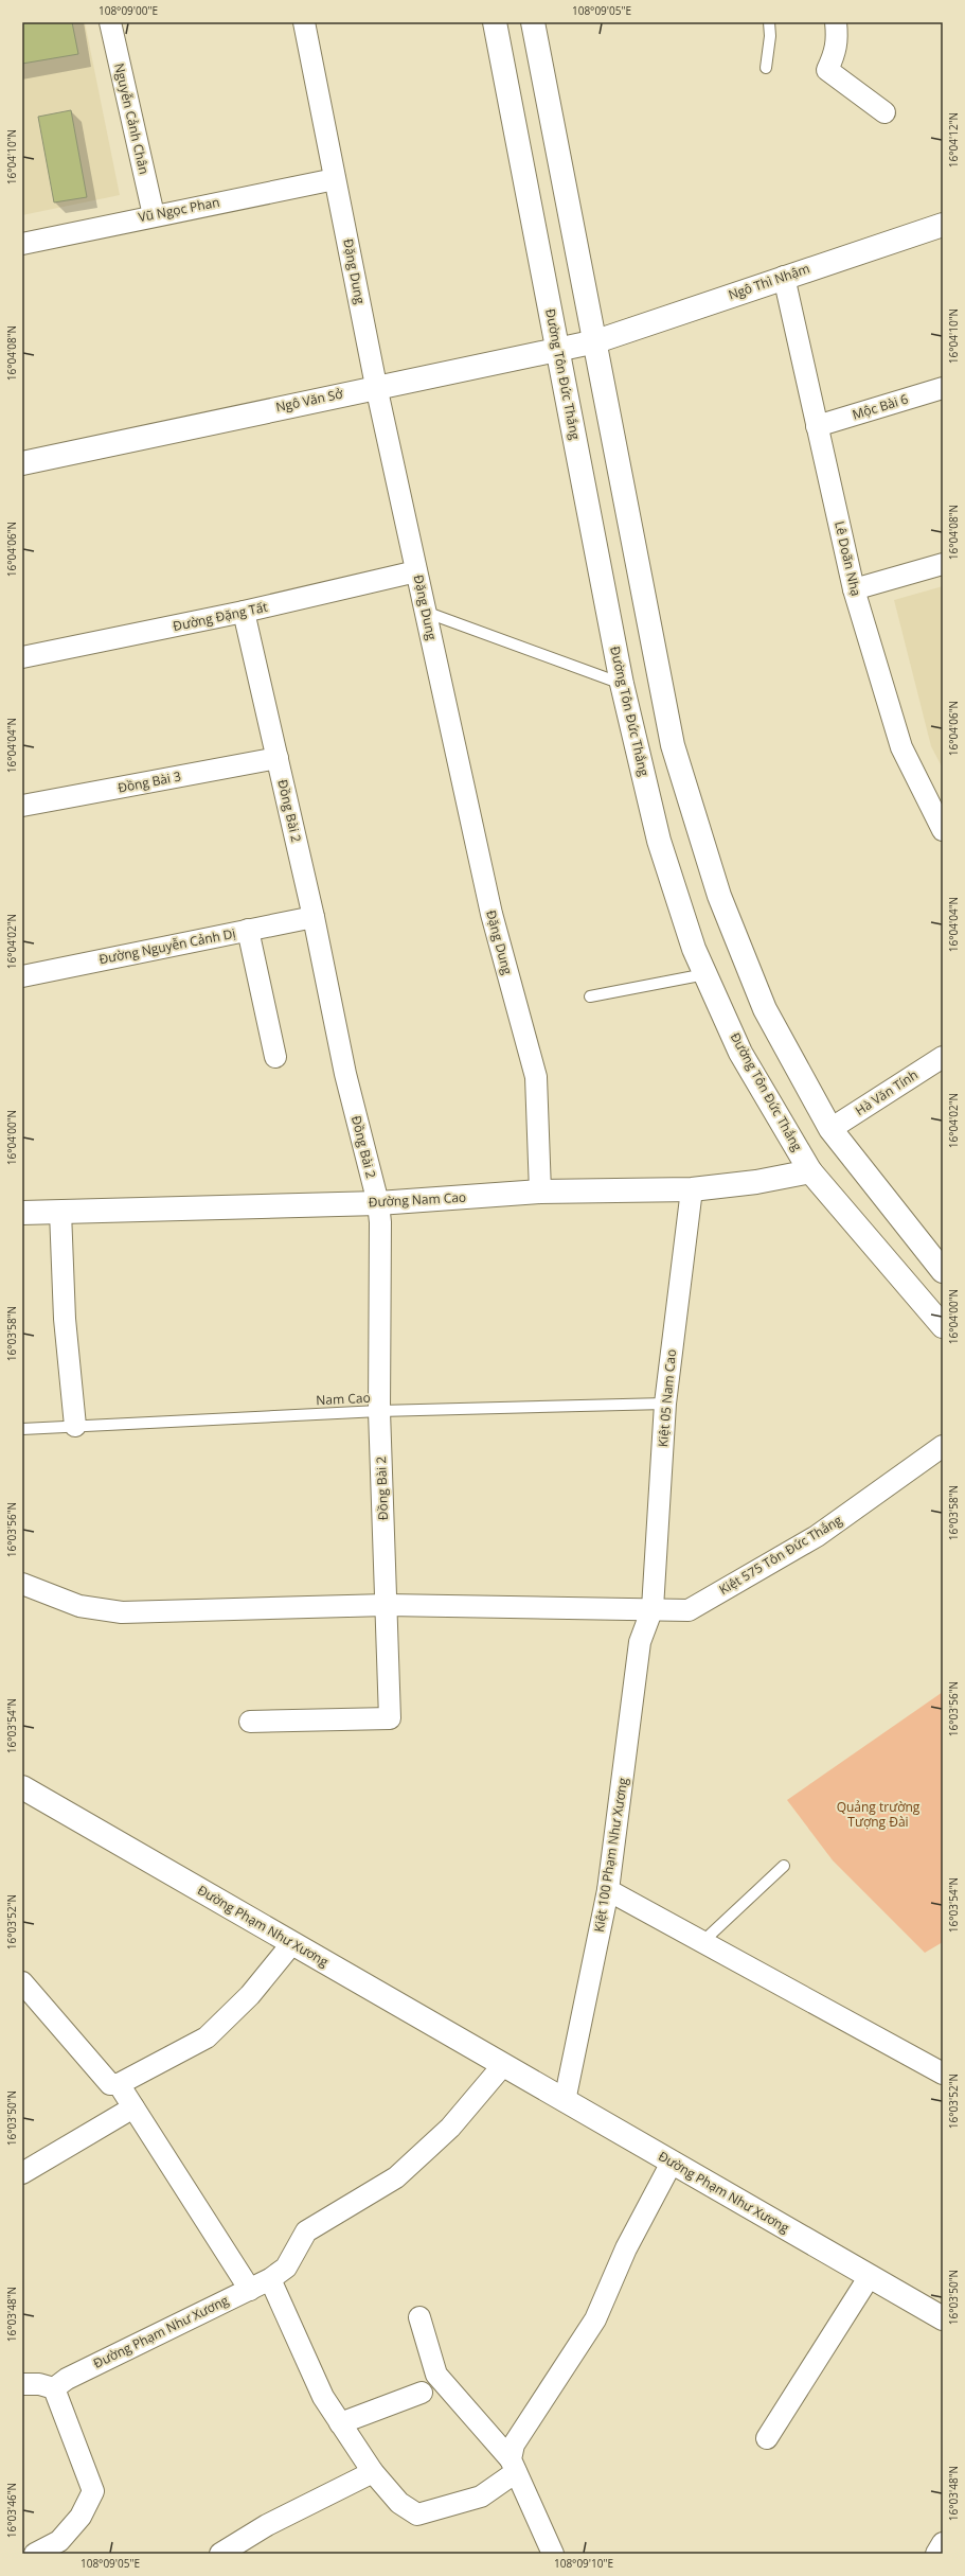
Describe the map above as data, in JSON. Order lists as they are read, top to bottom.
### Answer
{
  "streets": {
    "main road": [
      "Ngô Thì Nhậm",
      "Đường Tôn Đức Thắng",
      "Ngô Văn Sở",
      "Đường Nam Cao",
      "Đường Phạm Như Xương"
    ],
    "street": [
      "Nguyễn Cảnh Chân",
      "Vũ Ngọc Phan",
      "Đặng Dung",
      "Mộc Bài 6",
      "Lê Doãn Nhạ",
      "Đường Đặng Tất",
      "Đồng Bài 3",
      "Đồng Bài 2",
      "Đường Nguyễn Cảnh Dị",
      "Hà Văn Tính",
      "Kiệt 05 Nam Cao",
      "Kiệt 575 Tôn Đức Thắng",
      "Kiệt 100 Phạm Như Xương"
    ],
    "lane": ["Nam Cao"]
  },
  "crossings": [
    ["Nguyễn Cảnh Chân", "Vũ Ngọc Phan"],
    ["Vũ Ngọc Phan", "Đặng Dung"],
    ["Đặng Dung", "Ngô Văn Sở"],
    ["Đặng Dung", "Đường Đặng Tất"],
    ["Đặng Dung", "Đường Nam Cao"],
    ["Ngô Thì Nhậm", "Ngô Văn Sở"],
    ["Ngô Thì Nhậm", "Lê Doãn Nhạ"],
    ["Đường Tôn Đức Thắng", "Ngô Văn Sở"],
    ["Đường Tôn Đức Thắng", "Đường Nam Cao"],
    ["Mộc Bài 6", "Lê Doãn Nhạ"],
    ["Đường Đặng Tất", "Đồng Bài 2"],
    ["Đồng Bài 3", "Đồng Bài 2"],
    ["Đồng Bài 2", "Đường Nguyễn Cảnh Dị"],
    ["Đồng Bài 2", "Đường Nam Cao"],
    ["Đồng Bài 2", "Nam Cao"],
    ["Đồng Bài 2", "Kiệt 575 Tôn Đức Thắng"],
    ["Đường Nam Cao", "Kiệt 05 Nam Cao"],
    ["Kiệt 05 Nam Cao", "Nam Cao"],
    ["Kiệt 05 Nam Cao", "Kiệt 575 Tôn Đức Thắng"],
    ["Kiệt 05 Nam Cao", "Kiệt 100 Phạm Như Xương"],
    ["Kiệt 575 Tôn Đức Thắng", "Kiệt 100 Phạm Như Xương"],
    ["Kiệt 100 Phạm Như Xương", "Đường Phạm Như Xương"]
  ],
  "parks": ["Quảng trường Tượng Đài"],
  "coordinates": [
    "108°09'00\"E",
    "108°09'05\"E",
    "16°04'12\"N",
    "16°04'10\"N",
    "16°04'08\"N",
    "16°04'06\"N",
    "16°04'04\"N",
    "16°04'02\"N",
    "16°04'00\"N",
    "16°03'58\"N",
    "16°03'56\"N",
    "16°03'54\"N",
    "16°03'52\"N",
    "16°03'50\"N",
    "16°03'48\"N",
    "16°03'46\"N",
    "108°09'10\"E"
  ]
}
